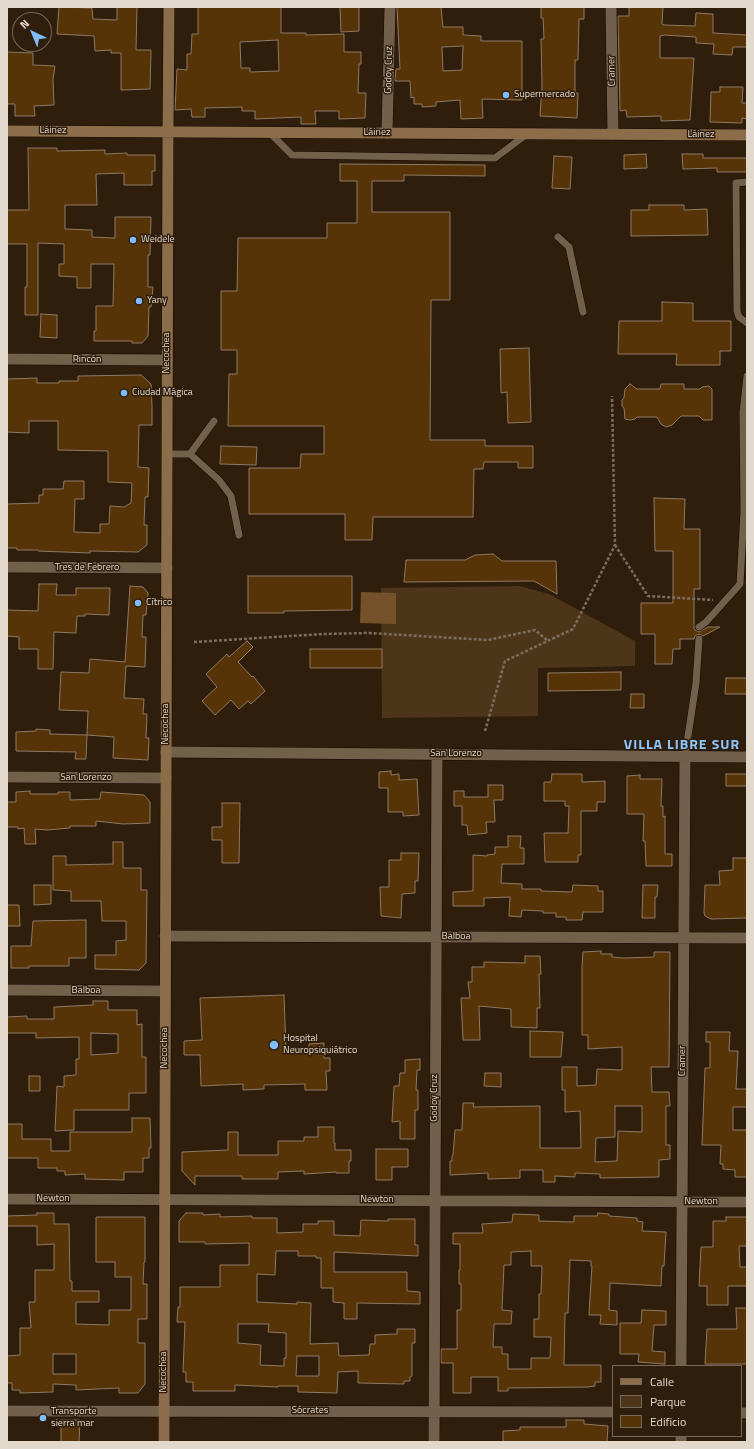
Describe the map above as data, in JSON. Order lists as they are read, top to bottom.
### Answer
{
  "streets": {
    "main road": ["Láinez", "Necochea"],
    "street": [
      "Godoy Cruz",
      "Cramer",
      "Rincón",
      "Tres de Febrero",
      "San Lorenzo",
      "Balboa",
      "Newton",
      "Sócrates"
    ]
  },
  "crossings": [
    ["Godoy Cruz", "Láinez"],
    ["Godoy Cruz", "San Lorenzo"],
    ["Godoy Cruz", "Balboa"],
    ["Godoy Cruz", "Newton"],
    ["Godoy Cruz", "Sócrates"],
    ["Cramer", "Láinez"],
    ["Cramer", "San Lorenzo"],
    ["Cramer", "Balboa"],
    ["Cramer", "Newton"],
    ["Láinez", "Necochea"],
    ["Necochea", "Rincón"],
    ["Necochea", "Tres de Febrero"],
    ["Necochea", "San Lorenzo"],
    ["Necochea", "Balboa"],
    ["Necochea", "Newton"],
    ["Necochea", "Sócrates"]
  ],
  "districts": ["VILLA LIBRE SUR"],
  "places": [
    "Supermercado",
    "Weidele",
    "Yany",
    "Ciudad Mágica",
    "Cítrico",
    "Hospital Neuropsiquiátrico",
    "Transporte sierra mar"
  ],
  "legend": ["Calle", "Parque", "Edificio"],
  "north": "top left"
}
